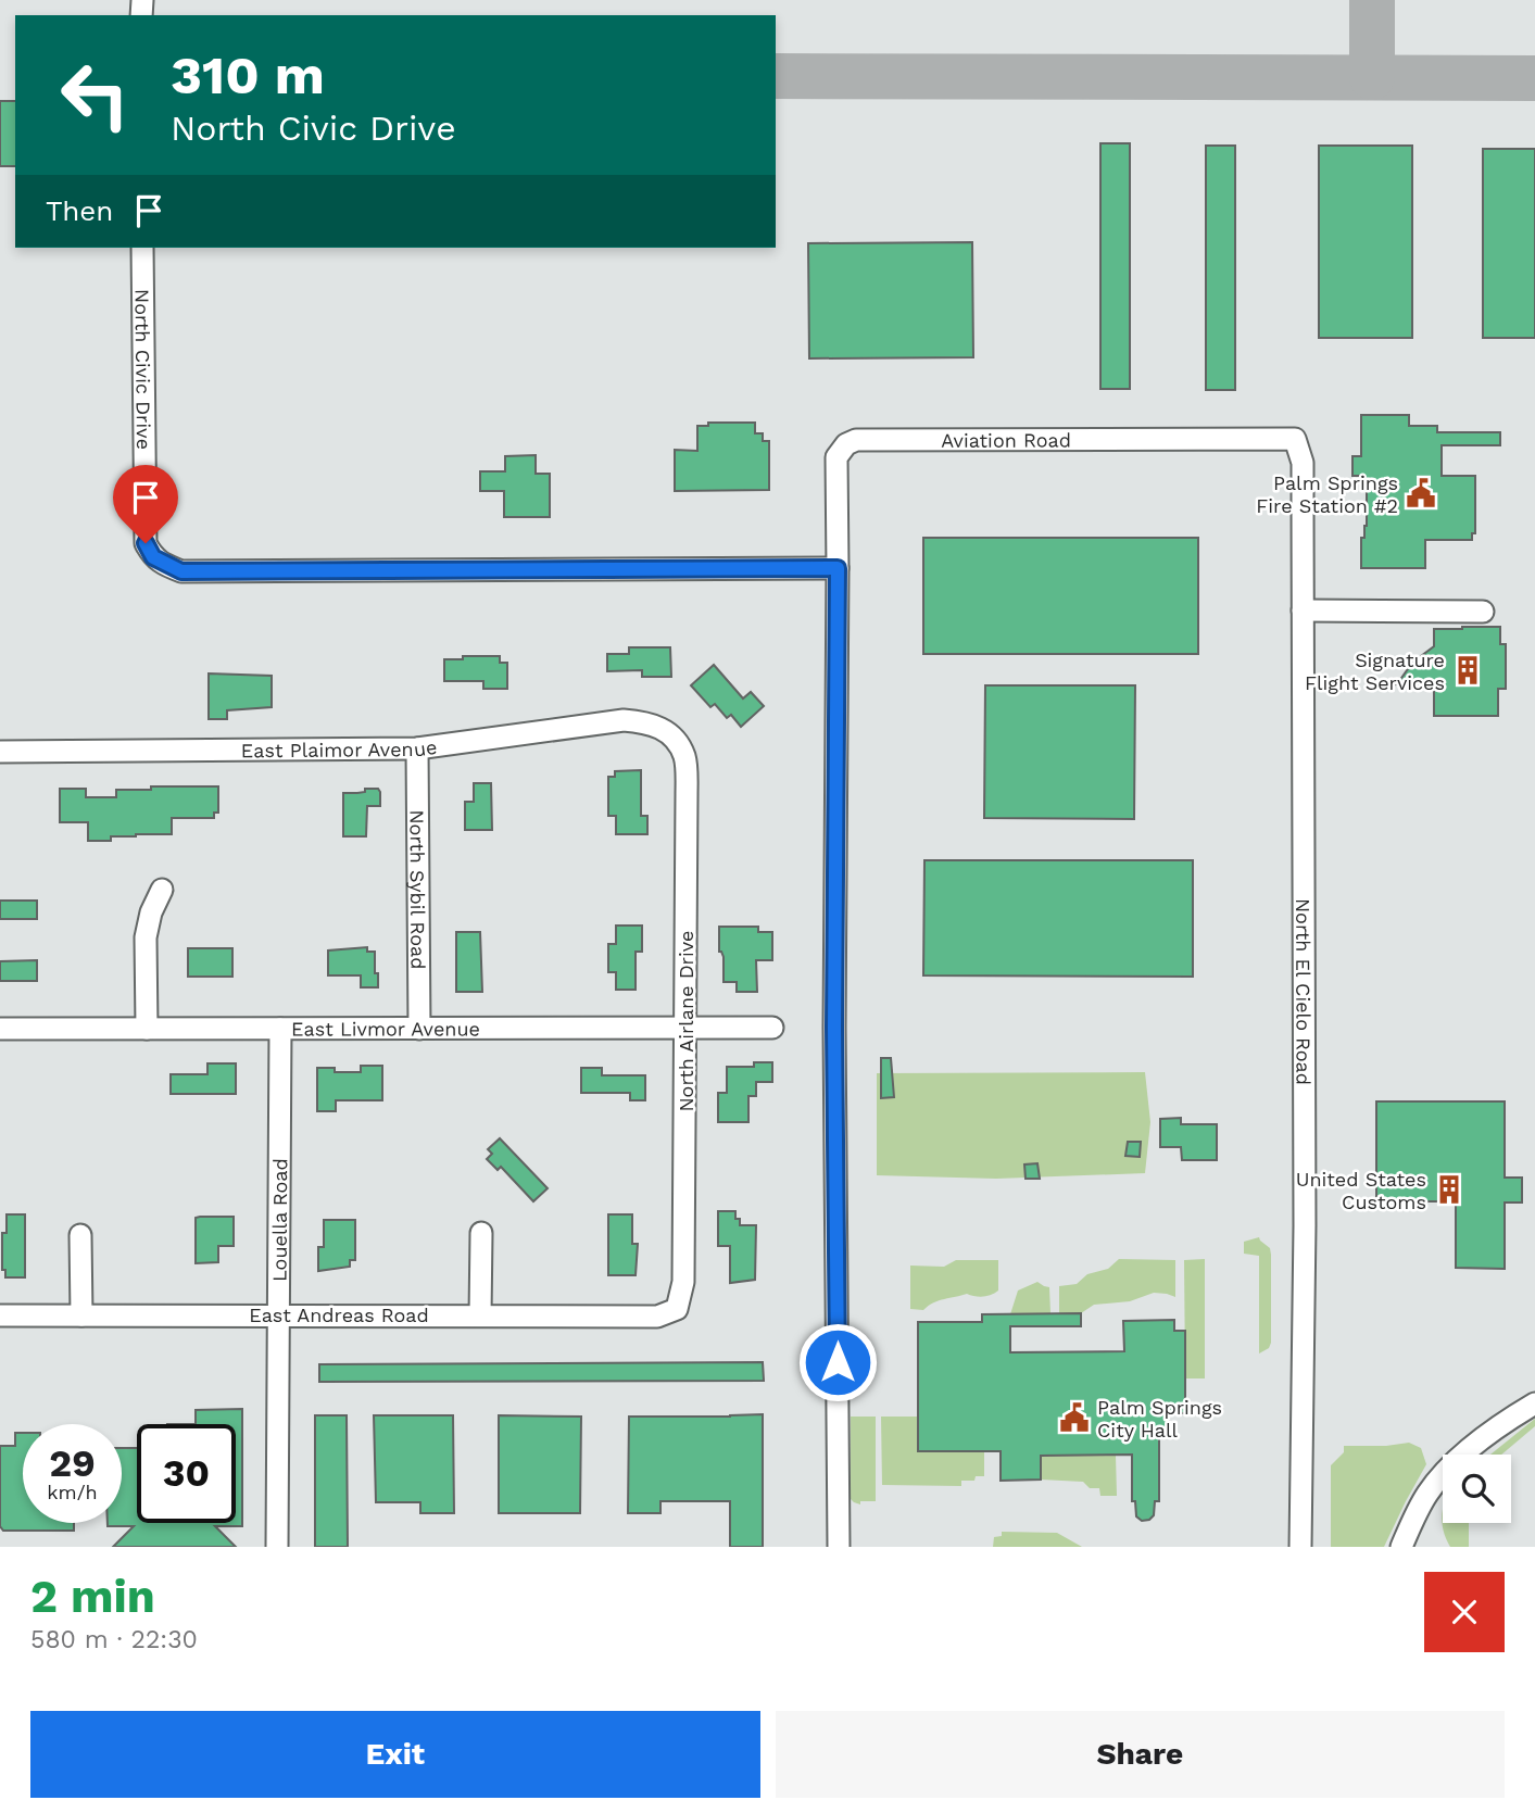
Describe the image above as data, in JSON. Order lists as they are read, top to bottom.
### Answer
{
  "streets": {
    "street": [
      "North Civic Drive",
      "Aviation Road",
      "East Plaimor Avenue",
      "North Sybil Road",
      "North El Cielo Road",
      "North Airlane Drive",
      "East Livmor Avenue",
      "Louella Road",
      "East Andreas Road"
    ]
  },
  "crossings": [
    ["North Civic Drive", "Aviation Road"],
    ["Aviation Road", "North El Cielo Road"],
    ["East Plaimor Avenue", "North Sybil Road"],
    ["East Plaimor Avenue", "North Airlane Drive"],
    ["North Sybil Road", "East Livmor Avenue"],
    ["North Airlane Drive", "East Livmor Avenue"],
    ["North Airlane Drive", "East Andreas Road"],
    ["East Livmor Avenue", "Louella Road"],
    ["Louella Road", "East Andreas Road"]
  ],
  "places": {
    "public building": ["Palm Springs Fire Station #2", "Palm Springs City Hall"],
    "building": ["Signature Flight Services", "United States Customs"]
  },
  "page": {
    "turn": ["310 m", "North Civic Drive"],
    "then": "Then",
    "speed": "29 km/h",
    "limit": "30",
    "heading": ["2 min", "580 m · 22:30"],
    "buttons": ["Exit", "Share"]
  }
}
